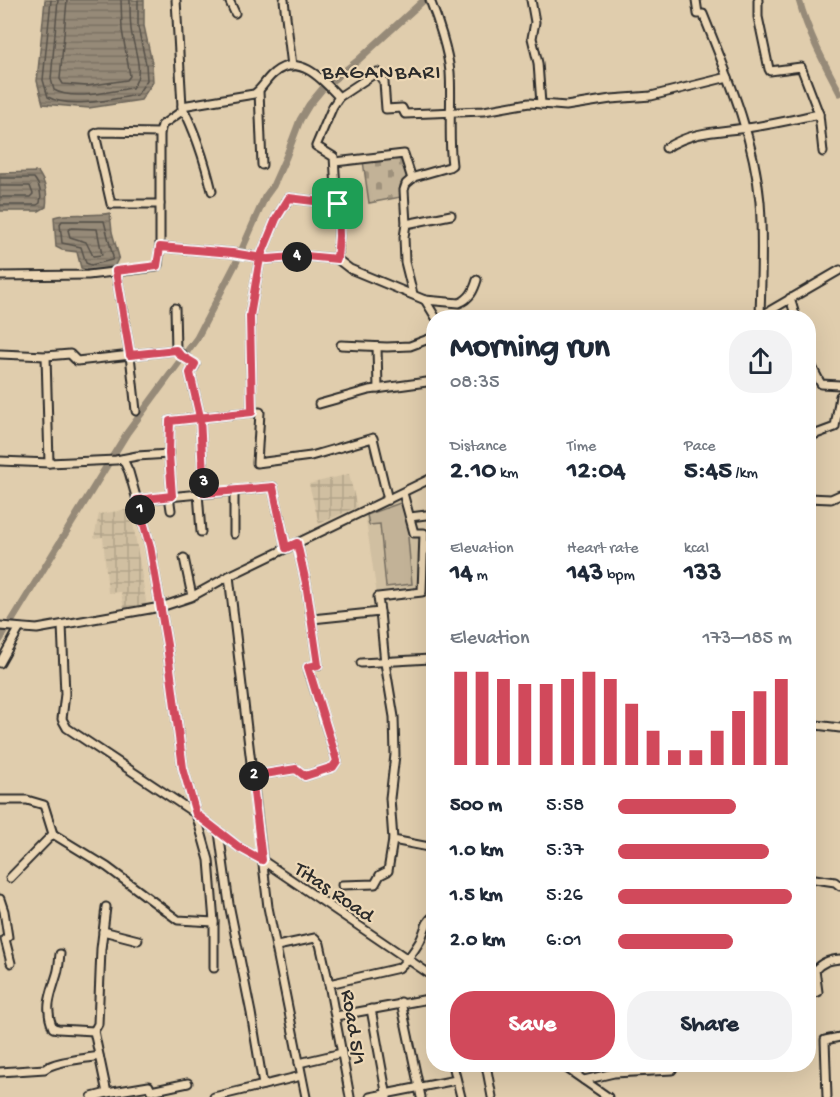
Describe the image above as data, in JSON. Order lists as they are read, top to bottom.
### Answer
{
  "streets": {
    "street": ["Titas Road", "Road 5/1"]
  },
  "crossings": [
    ["Titas Road", "Road 5/1"]
  ],
  "districts": ["BAGANBARI"],
  "page": {
    "pins": [
      "4",
      "3",
      "1",
      "2"
    ],
    "heading": ["Morning run", "08:35"],
    "stats": [
      ["Distance", "2.10 km"],
      ["Time", "12:04"],
      ["Pace", "5:45 /km"],
      ["Elevation", "14 m"],
      ["Heart rate", "143 bpm"],
      ["kcal", "133"]
    ],
    "chart": ["Elevation", "173–185 m"],
    "list": [
      {
        "name": "500 m",
        "note": "5:58"
      },
      {
        "name": "1.0 km",
        "note": "5:37"
      },
      {
        "name": "1.5 km",
        "note": "5:26"
      },
      {
        "name": "2.0 km",
        "note": "6:01"
      }
    ],
    "buttons": ["Save", "Share"]
  }
}
